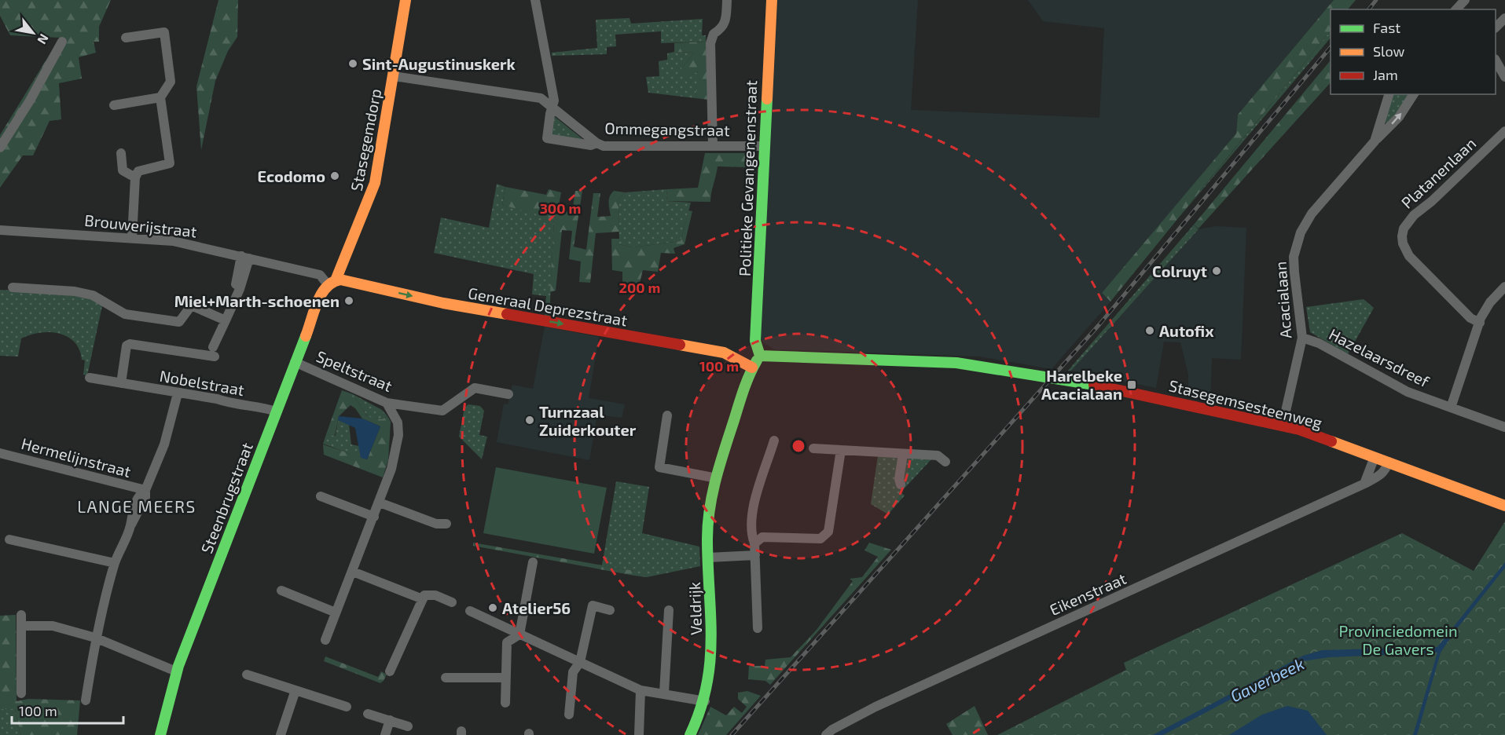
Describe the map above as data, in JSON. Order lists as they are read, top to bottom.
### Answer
{
  "streets": {
    "street": [
      "Ommegangstraat",
      "Stasegemdorp",
      "Platanenlaan",
      "Politieke Gevangenenstraat",
      "Brouwerijstraat",
      "Acacialaan",
      "Generaal Deprezstraat",
      "Hazelaarsdreef",
      "Speltstraat",
      "Nobelstraat",
      "Stasegemsesteenweg",
      "Hermelijnstraat",
      "Steenbrugstraat",
      "Eikenstraat",
      "Veldrijk"
    ]
  },
  "crossings": [
    ["Ommegangstraat", "Stasegemdorp"],
    ["Ommegangstraat", "Politieke Gevangenenstraat"],
    ["Stasegemdorp", "Brouwerijstraat"],
    ["Stasegemdorp", "Generaal Deprezstraat"],
    ["Stasegemdorp", "Steenbrugstraat"],
    ["Politieke Gevangenenstraat", "Stasegemsesteenweg"],
    ["Politieke Gevangenenstraat", "Veldrijk"],
    ["Brouwerijstraat", "Generaal Deprezstraat"],
    ["Brouwerijstraat", "Steenbrugstraat"],
    ["Acacialaan", "Hazelaarsdreef"],
    ["Acacialaan", "Stasegemsesteenweg"],
    ["Generaal Deprezstraat", "Steenbrugstraat"],
    ["Generaal Deprezstraat", "Veldrijk"],
    ["Speltstraat", "Steenbrugstraat"],
    ["Nobelstraat", "Steenbrugstraat"],
    ["Stasegemsesteenweg", "Eikenstraat"],
    ["Stasegemsesteenweg", "Veldrijk"]
  ],
  "one_way": ["Generaal Deprezstraat"],
  "districts": ["LANGE MEERS"],
  "water": ["Gaverbeek"],
  "parks": ["Provinciedomein De Gavers"],
  "places": {
    "other": [
      "Sint-Augustinuskerk",
      "Ecodomo",
      "Colruyt",
      "Miel+Marth-schoenen",
      "Autofix",
      "Turnzaal Zuiderkouter",
      "Atelier56"
    ],
    "transit": ["Harelbeke Acacialaan"]
  },
  "legend": ["Fast", "Slow", "Jam"],
  "scale_bar": "100 m",
  "north": "bottom right",
  "rings": ["300 m", "200 m", "100 m"]
}
